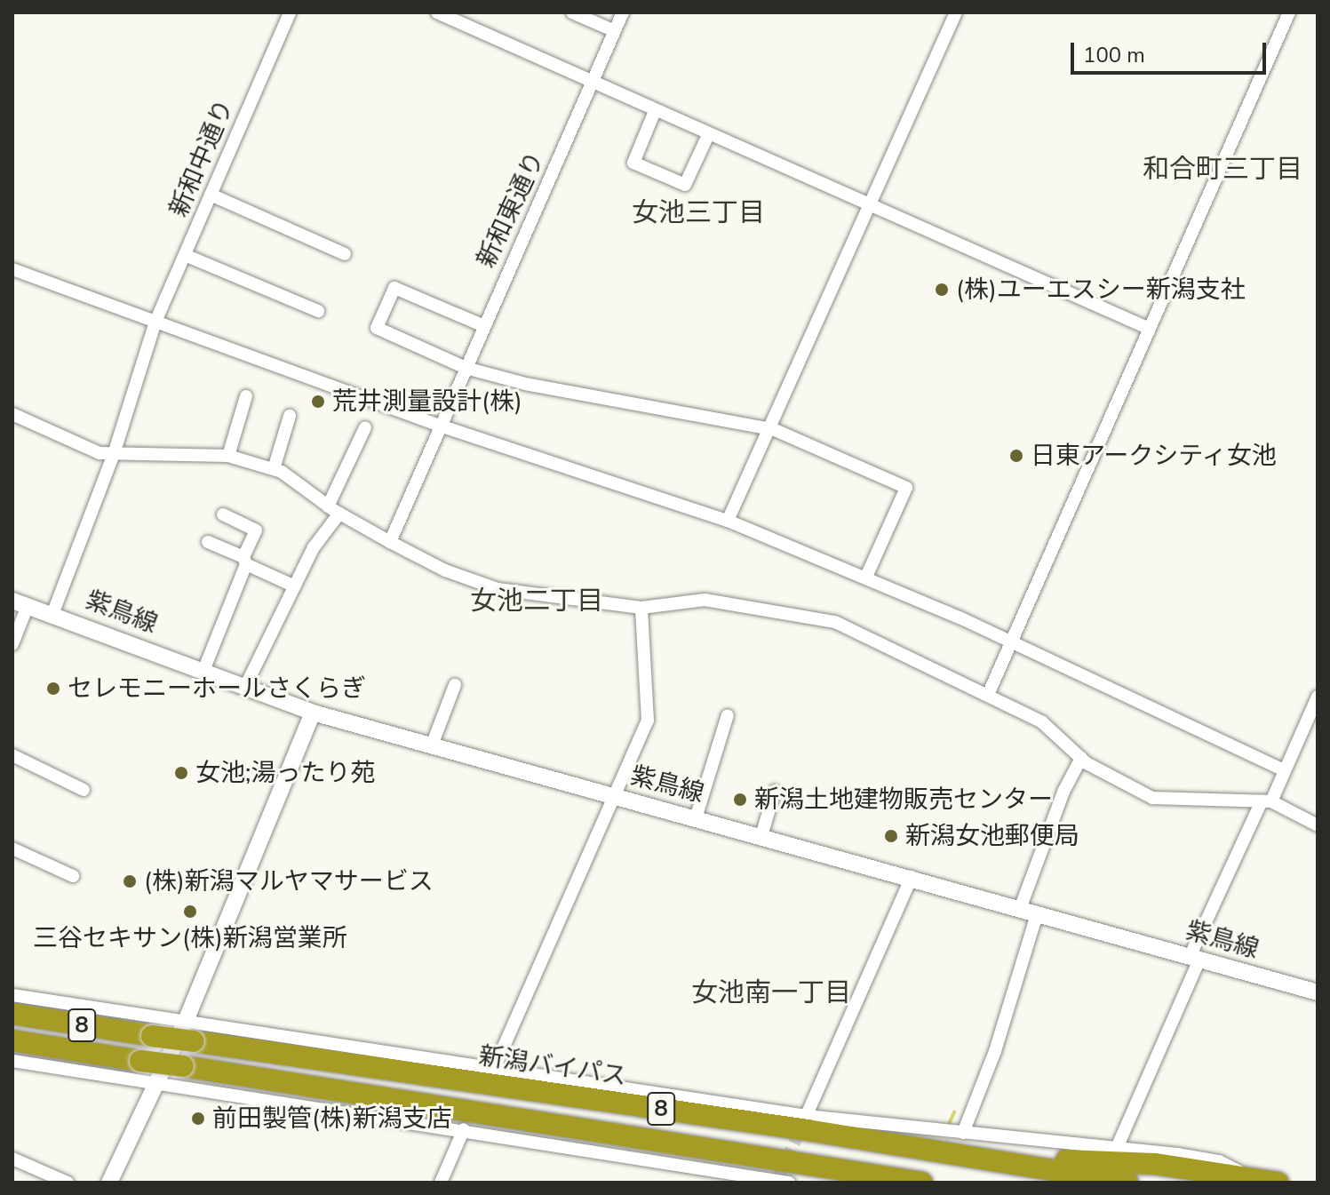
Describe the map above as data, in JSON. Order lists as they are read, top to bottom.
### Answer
{
  "streets": {
    "highway": ["8", "新潟バイパス"],
    "street": ["新和中通り", "新和東通り", "紫鳥線"]
  },
  "crossings": [
    ["新和中通り", "紫鳥線"]
  ],
  "districts": [
    "和合町三丁目",
    "女池三丁目",
    "女池二丁目",
    "女池南一丁目"
  ],
  "places": [
    "(株)ユーエスシー新潟支社",
    "荒井測量設計(株)",
    "日東アークシティ女池",
    "セレモニーホールさくらぎ",
    "女池;湯ったり苑",
    "新潟土地建物販売センター",
    "新潟女池郵便局",
    "(株)新潟マルヤマサービス",
    "三谷セキサン(株)新潟営業所",
    "前田製管(株)新潟支店"
  ],
  "scale_bar": "100 m"
}
